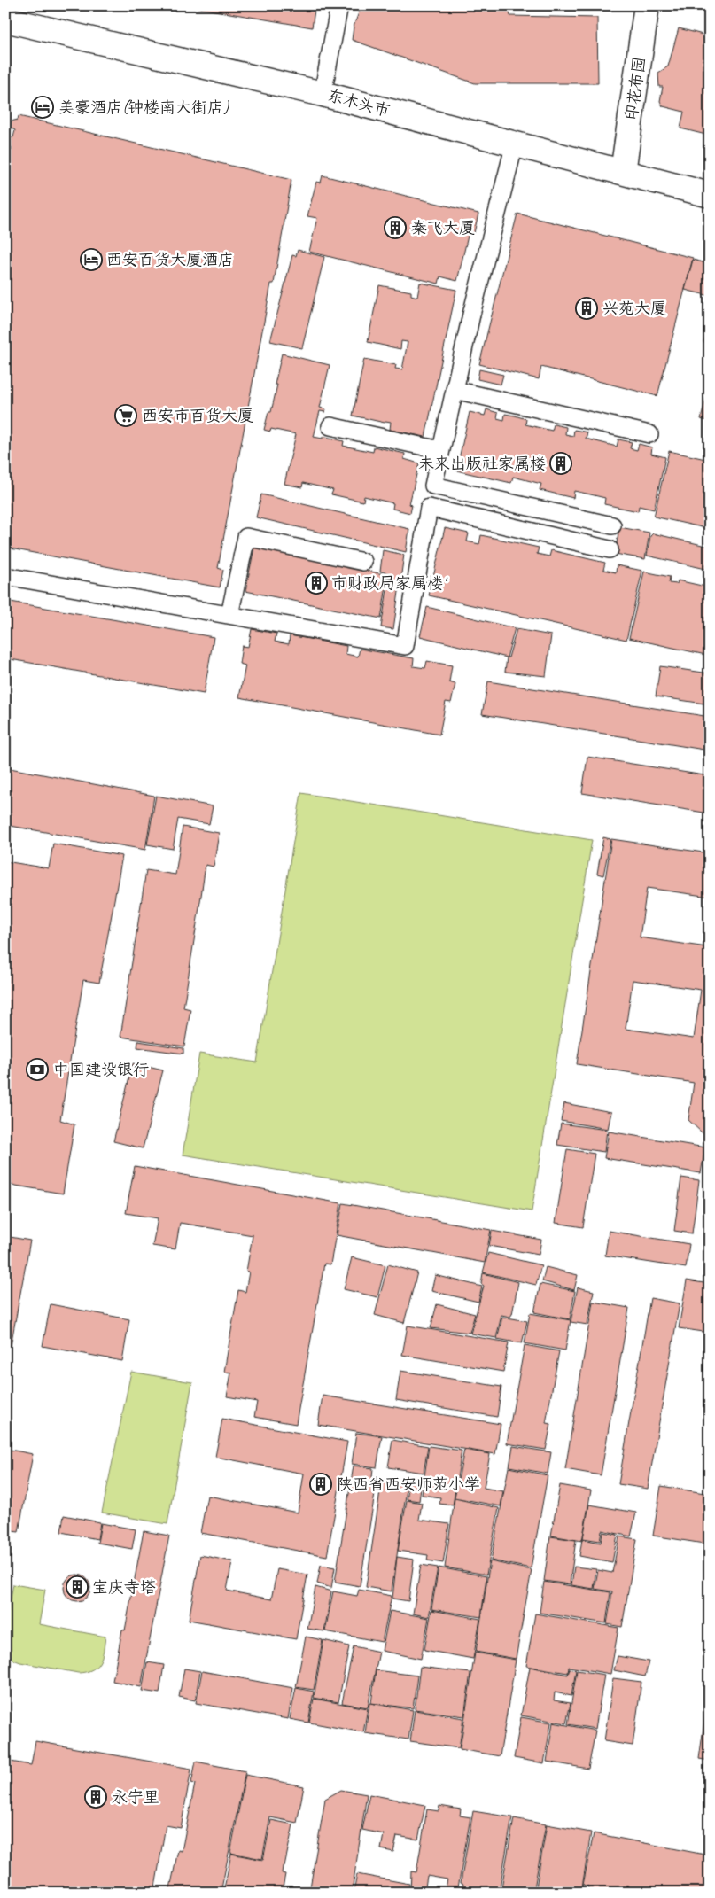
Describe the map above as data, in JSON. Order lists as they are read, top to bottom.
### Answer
{
  "streets": {
    "street": ["印花布园", "东木头市"]
  },
  "crossings": [
    ["印花布园", "东木头市"]
  ],
  "places": {
    "hotel": ["美豪酒店(钟楼南大街店)", "西安百货大厦酒店"],
    "building": [
      "秦飞大厦",
      "兴苑大厦",
      "未来出版社家属楼",
      "市财政局家属楼‘",
      "陕西省西安师范小学",
      "宝庆寺塔",
      "永宁里"
    ],
    "supermarket": ["西安市百货大厦"],
    "bank": ["中国建设银行"]
  }
}
